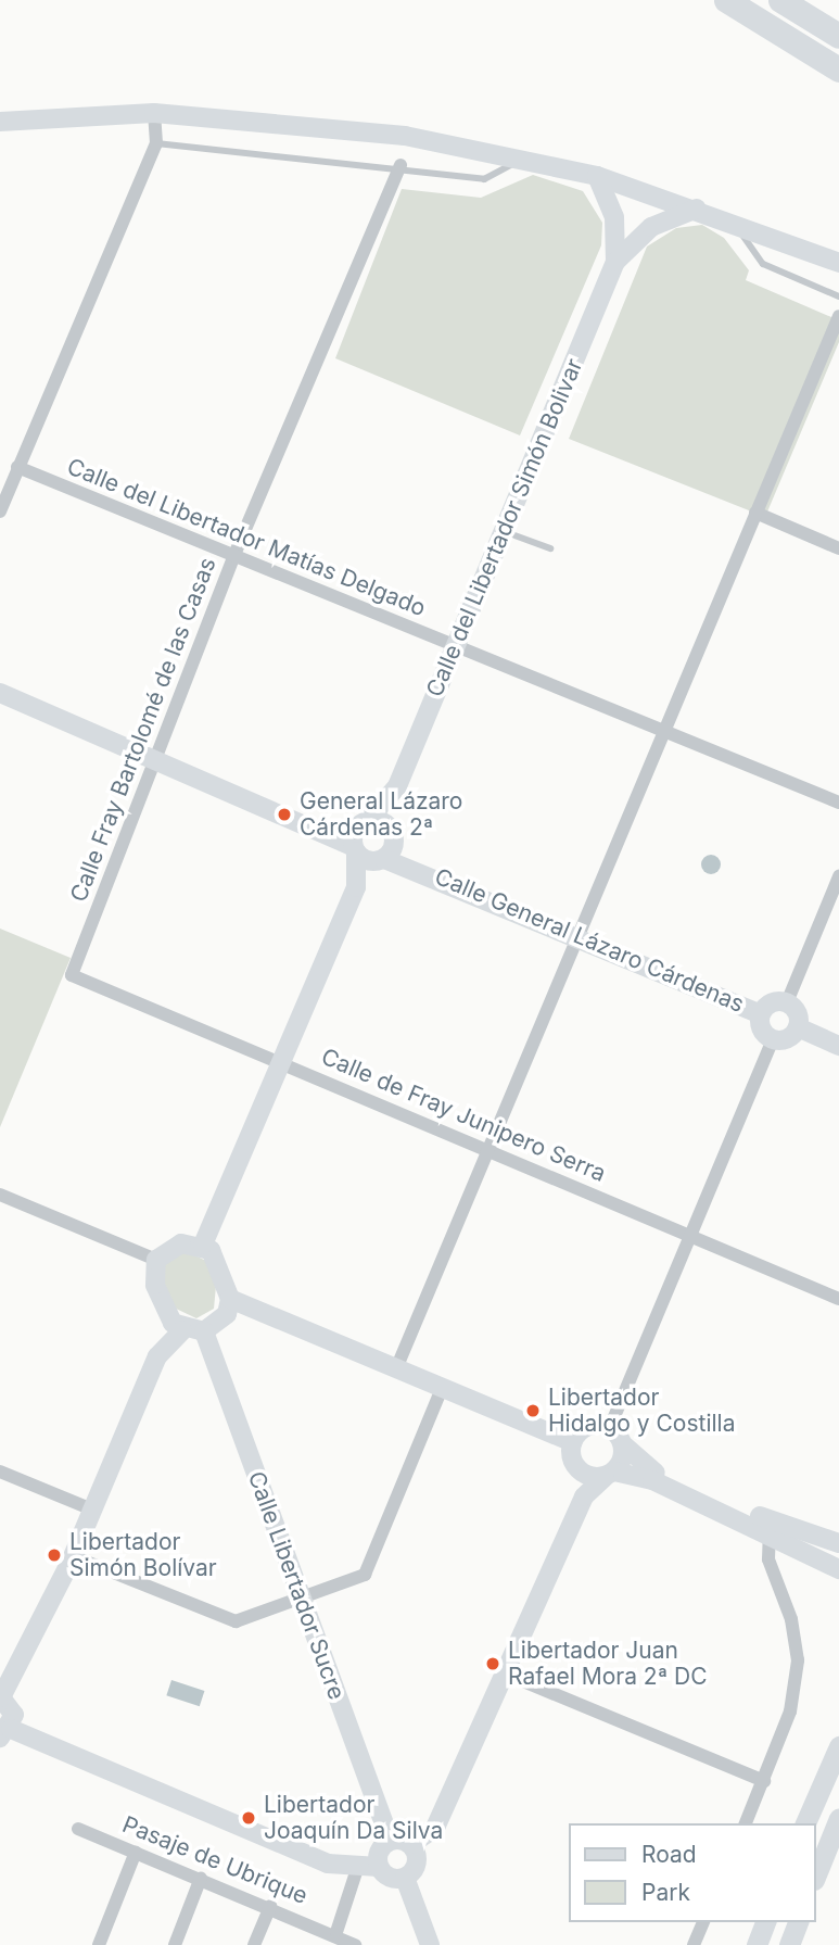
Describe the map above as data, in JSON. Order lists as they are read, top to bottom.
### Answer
{
  "streets": {
    "street": [
      "Calle del Libertador Simón Bolivar",
      "Calle del Libertador Matías Delgado",
      "Calle Fray Bartolomé de las Casas",
      "Calle General Lázaro Cárdenas",
      "Calle de Fray Junipero Serra",
      "Calle Libertador Sucre",
      "Pasaje de Ubrique"
    ]
  },
  "crossings": [
    ["Calle del Libertador Simón Bolivar", "Calle del Libertador Matías Delgado"],
    ["Calle del Libertador Simón Bolivar", "Calle General Lázaro Cárdenas"],
    ["Calle del Libertador Matías Delgado", "Calle Fray Bartolomé de las Casas"],
    ["Calle Fray Bartolomé de las Casas", "Calle de Fray Junipero Serra"]
  ],
  "places": [
    "General Lázaro Cárdenas 2ª",
    "Libertador Hidalgo y Costilla",
    "Libertador Simón Bolívar",
    "Libertador Juan Rafael Mora 2ª DC",
    "Libertador Joaquín Da Silva"
  ],
  "legend": ["Road", "Park"]
}
